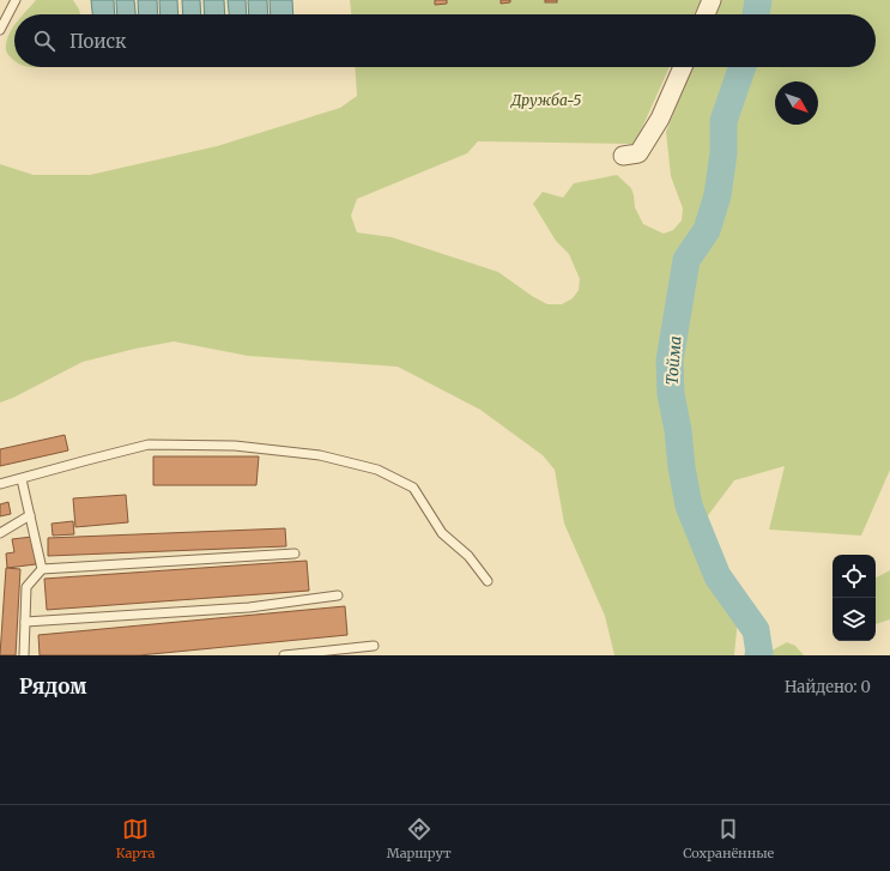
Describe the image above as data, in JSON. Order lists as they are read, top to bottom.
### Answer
{
  "water": ["Тойма"],
  "parks": ["Дружба-5"],
  "north": "bottom right",
  "page": {
    "search": "Поиск",
    "heading": ["Рядом", "Найдено: 0"],
    "nav": ["Карта", "Маршрут", "Сохранённые"]
  }
}
